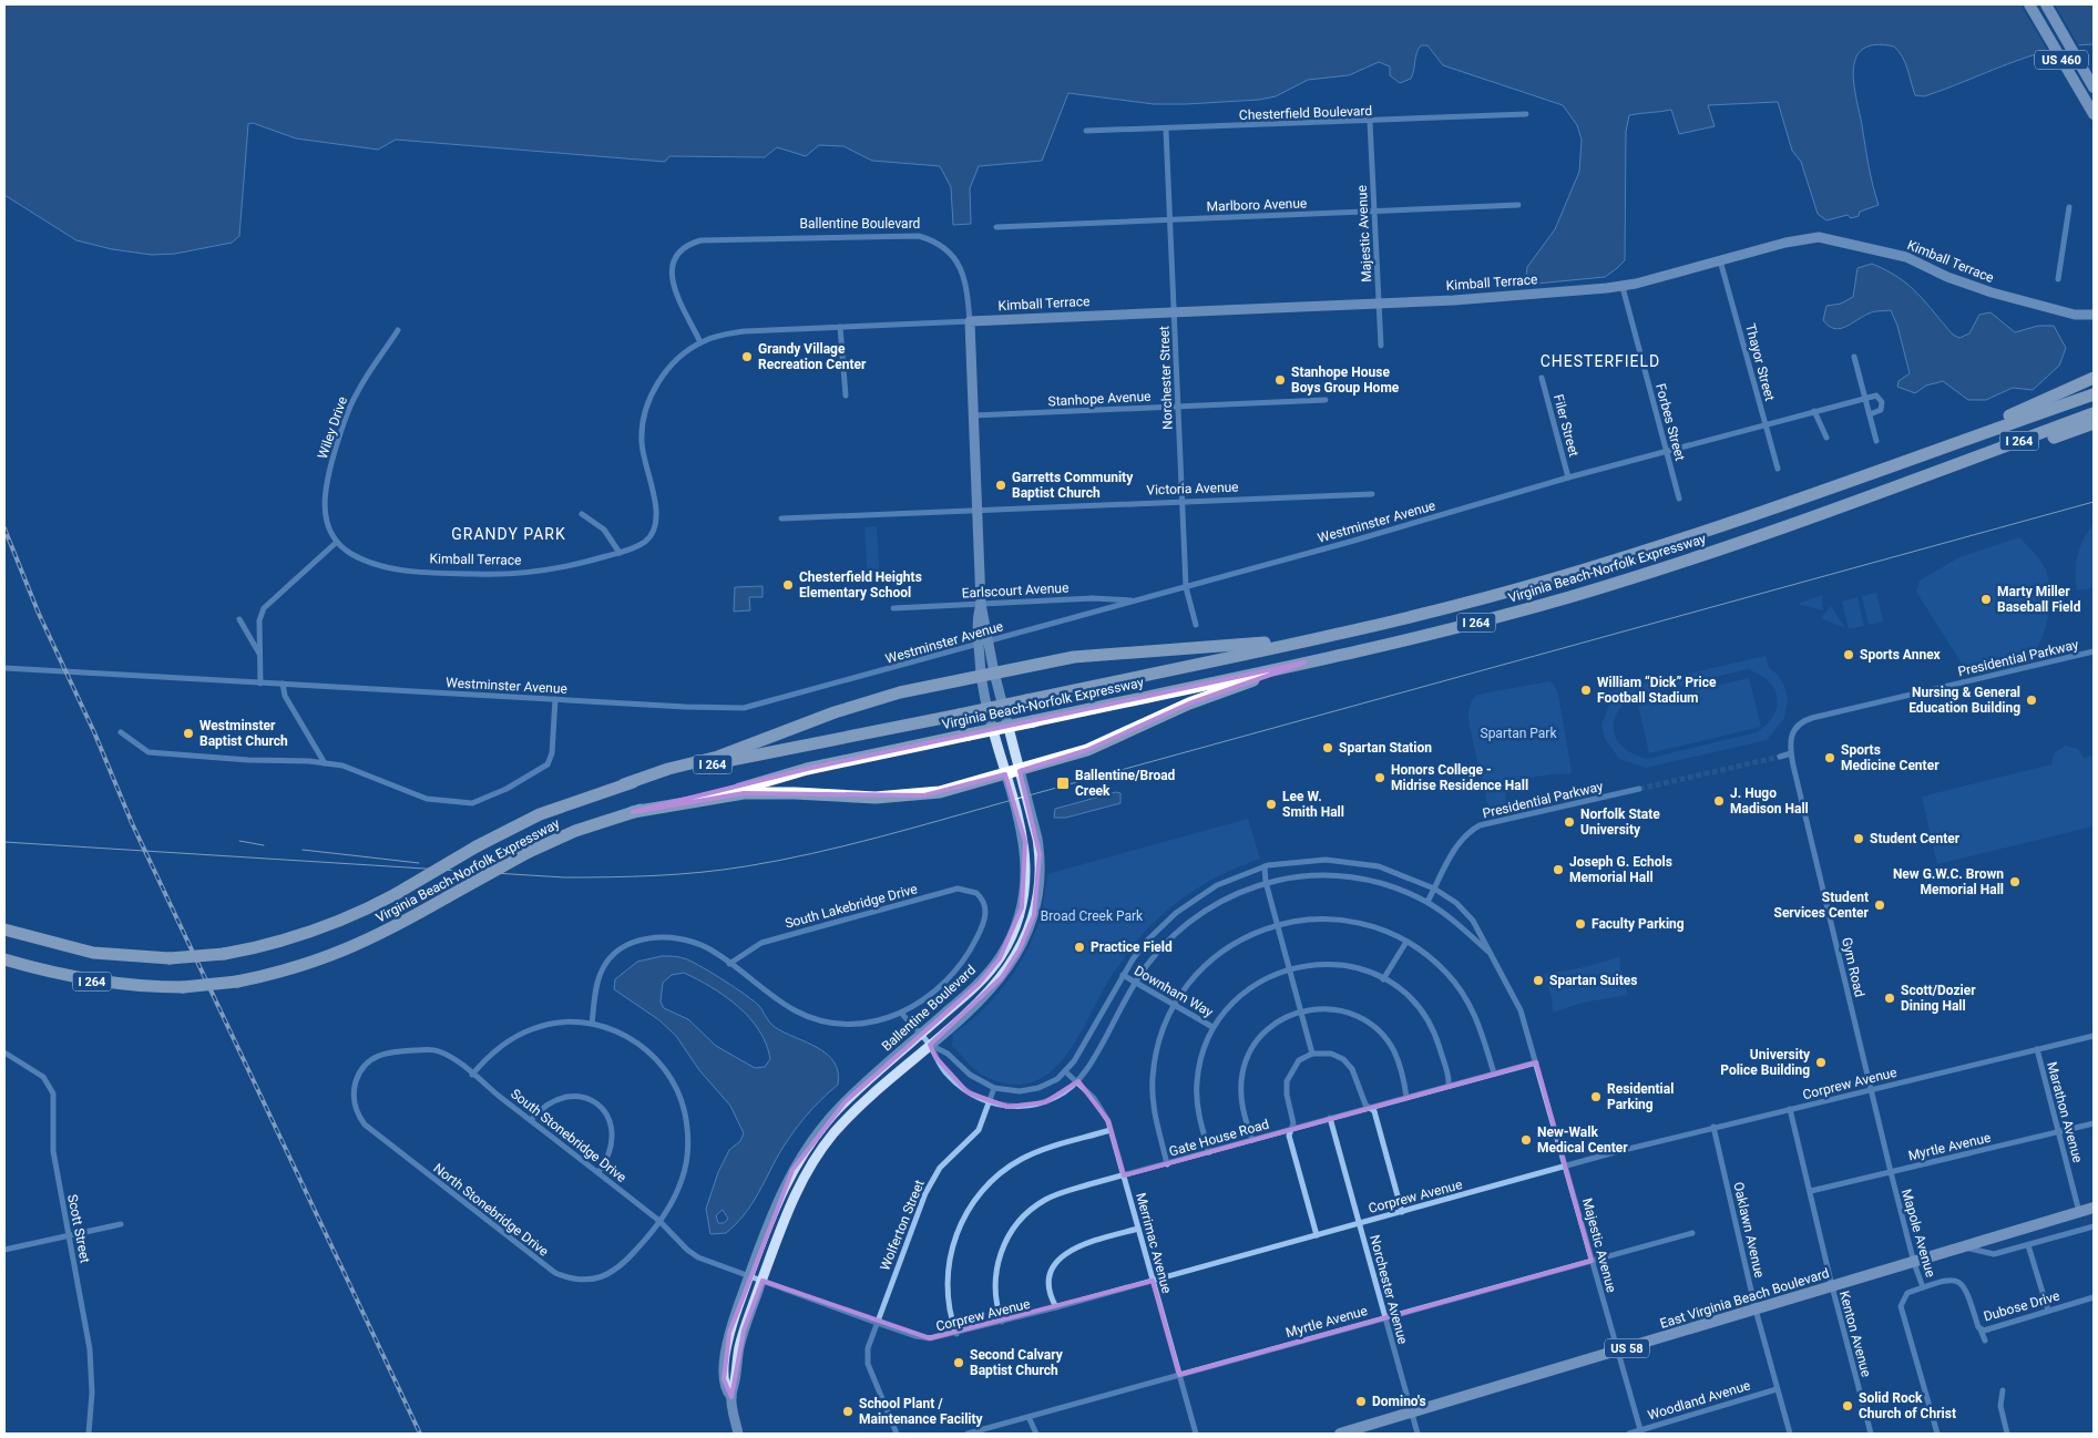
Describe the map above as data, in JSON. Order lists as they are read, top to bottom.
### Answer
{
  "streets": {
    "highway": ["I 264", "Virginia Beach-Norfolk Expressway"],
    "main road": [
      "US 460",
      "Ballentine Boulevard",
      "Kimball Terrace",
      "East Virginia Beach Boulevard",
      "US 58"
    ],
    "street": [
      "Chesterfield Boulevard",
      "Marlboro Avenue",
      "Majestic Avenue",
      "Thayor Street",
      "Norchester Street",
      "Stanhope Avenue",
      "Forbes Street",
      "Filer Street",
      "Wiley Drive",
      "Victoria Avenue",
      "Westminster Avenue",
      "Earlscourt Avenue",
      "Presidential Parkway",
      "South Lakebridge Drive",
      "Gym Road",
      "Downham Way",
      "Corprew Avenue",
      "Marathon Avenue",
      "South Stonebridge Drive",
      "Gate House Road",
      "Myrtle Avenue",
      "North Stonebridge Drive",
      "Wolferton Street",
      "Scott Street",
      "Oaklawn Avenue",
      "Mapole Avenue",
      "Merrimac Avenue",
      "Norchester Avenue",
      "Dubose Drive",
      "Kenton Avenue",
      "Woodland Avenue"
    ]
  },
  "crossings": [
    ["Chesterfield Boulevard", "Majestic Avenue"],
    ["Chesterfield Boulevard", "Norchester Street"],
    ["Marlboro Avenue", "Majestic Avenue"],
    ["Marlboro Avenue", "Norchester Street"],
    ["Ballentine Boulevard", "Kimball Terrace"],
    ["Ballentine Boulevard", "Stanhope Avenue"],
    ["Ballentine Boulevard", "Victoria Avenue"],
    ["Ballentine Boulevard", "Westminster Avenue"],
    ["Ballentine Boulevard", "Earlscourt Avenue"],
    ["Ballentine Boulevard", "Corprew Avenue"],
    ["Ballentine Boulevard", "South Stonebridge Drive"],
    ["Majestic Avenue", "Kimball Terrace"],
    ["Majestic Avenue", "Presidential Parkway"],
    ["Majestic Avenue", "Downham Way"],
    ["Majestic Avenue", "Corprew Avenue"],
    ["Majestic Avenue", "Gate House Road"],
    ["Majestic Avenue", "Myrtle Avenue"],
    ["Majestic Avenue", "Merrimac Avenue"],
    ["Majestic Avenue", "East Virginia Beach Boulevard"],
    ["Majestic Avenue", "Woodland Avenue"],
    ["Kimball Terrace", "Thayor Street"],
    ["Kimball Terrace", "Norchester Street"],
    ["Kimball Terrace", "Forbes Street"],
    ["Kimball Terrace", "Wiley Drive"],
    ["Thayor Street", "Westminster Avenue"],
    ["Norchester Street", "Stanhope Avenue"],
    ["Norchester Street", "Victoria Avenue"],
    ["Norchester Street", "Westminster Avenue"],
    ["Forbes Street", "Westminster Avenue"],
    ["Filer Street", "Westminster Avenue"],
    ["Westminster Avenue", "Earlscourt Avenue"],
    ["Presidential Parkway", "Gym Road"],
    ["Gym Road", "Corprew Avenue"],
    ["Gym Road", "Mapole Avenue"],
    ["Corprew Avenue", "Marathon Avenue"],
    ["Corprew Avenue", "South Stonebridge Drive"],
    ["Corprew Avenue", "Gate House Road"],
    ["Corprew Avenue", "Wolferton Street"],
    ["Corprew Avenue", "Oaklawn Avenue"],
    ["Corprew Avenue", "Mapole Avenue"],
    ["Corprew Avenue", "Merrimac Avenue"],
    ["Corprew Avenue", "Norchester Avenue"],
    ["Corprew Avenue", "Kenton Avenue"],
    ["Marathon Avenue", "Myrtle Avenue"],
    ["Marathon Avenue", "East Virginia Beach Boulevard"],
    ["South Stonebridge Drive", "North Stonebridge Drive"],
    ["Gate House Road", "Merrimac Avenue"],
    ["Gate House Road", "Norchester Avenue"],
    ["Myrtle Avenue", "Mapole Avenue"],
    ["Myrtle Avenue", "Merrimac Avenue"],
    ["Myrtle Avenue", "Norchester Avenue"],
    ["Myrtle Avenue", "Kenton Avenue"],
    ["Oaklawn Avenue", "East Virginia Beach Boulevard"],
    ["Oaklawn Avenue", "Woodland Avenue"],
    ["Mapole Avenue", "East Virginia Beach Boulevard"],
    ["Mapole Avenue", "Dubose Drive"],
    ["Norchester Avenue", "East Virginia Beach Boulevard"],
    ["East Virginia Beach Boulevard", "Kenton Avenue"]
  ],
  "districts": ["CHESTERFIELD", "GRANDY PARK"],
  "parks": ["Spartan Park", "Broad Creek Park"],
  "places": {
    "other": [
      "Grandy Village Recreation Center",
      "Stanhope House Boys Group Home",
      "Garretts Community Baptist Church",
      "Chesterfield Heights Elementary School",
      "Marty Miller Baseball Field",
      "Sports Annex",
      "William “Dick” Price Football Stadium",
      "Nursing & General Education Building",
      "Westminster Baptist Church",
      "Spartan Station",
      "Sports Medicine Center",
      "Honors College - Midrise Residence Hall",
      "J. Hugo Madison Hall",
      "Lee W. Smith Hall",
      "Norfolk State University",
      "Student Center",
      "Joseph G. Echols Memorial Hall",
      "New G.W.C. Brown Memorial Hall",
      "Student Services Center",
      "Faculty Parking",
      "Practice Field",
      "Spartan Suites",
      "Scott/Dozier Dining Hall",
      "University Police Building",
      "Residential Parking",
      "New-Walk Medical Center",
      "Second Calvary Baptist Church",
      "Domino's",
      "Solid Rock Church of Christ",
      "School Plant / Maintenance Facility"
    ],
    "transit": ["Ballentine/Broad Creek"]
  }
}
